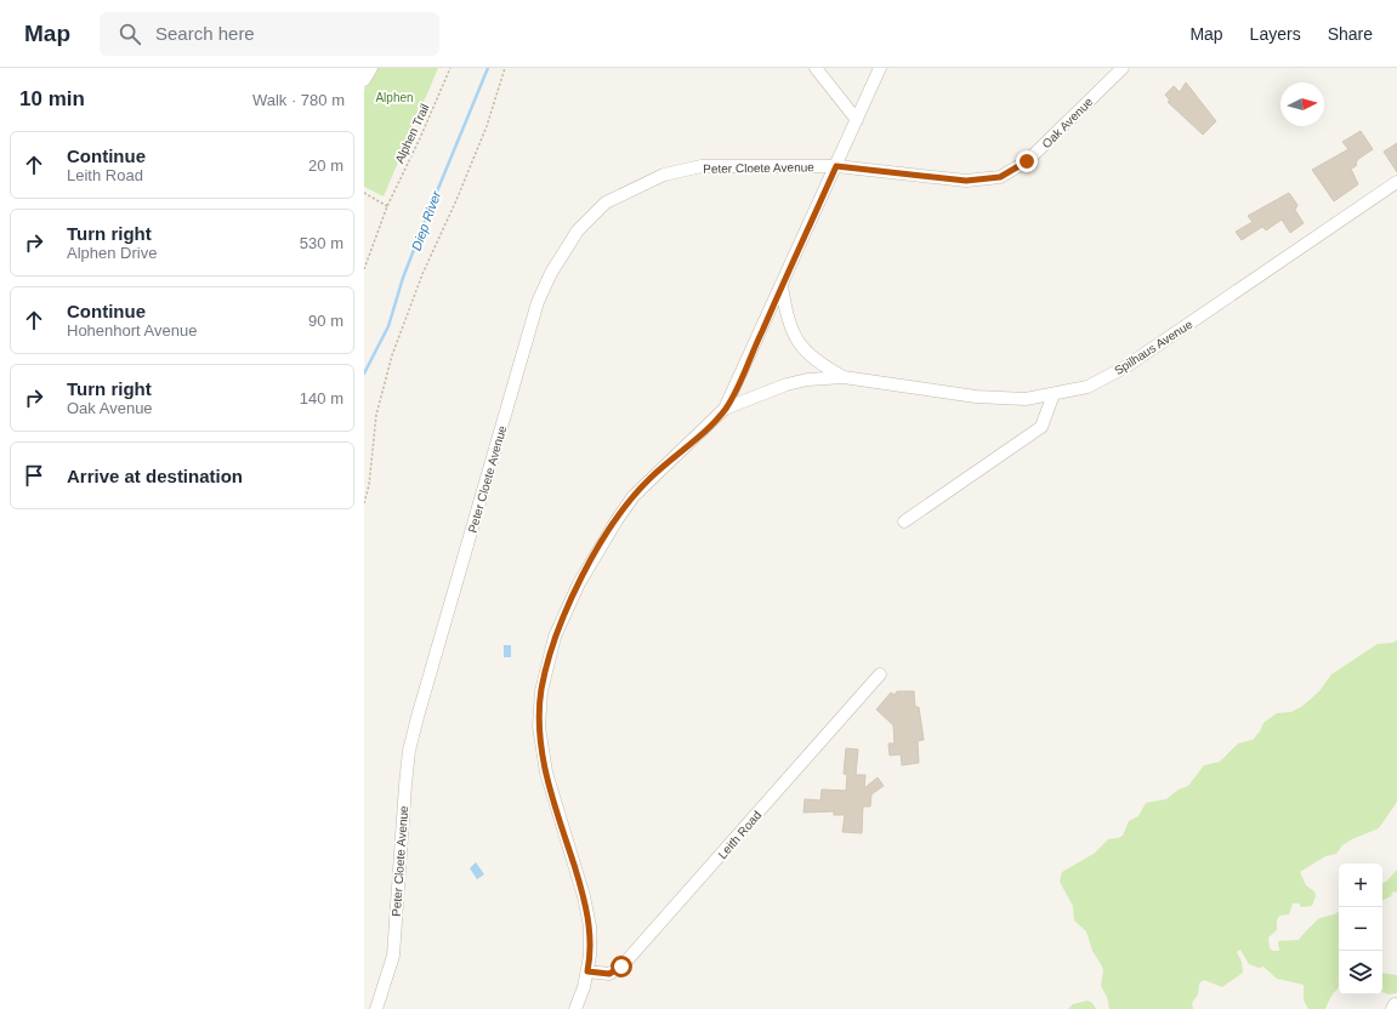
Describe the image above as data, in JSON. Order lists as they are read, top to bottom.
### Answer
{
  "streets": {
    "street": [
      "Oak Avenue",
      "Peter Cloete Avenue",
      "Spilhaus Avenue",
      "Leith Road"
    ],
    "path": ["Alphen Trail"]
  },
  "crossings": [
    ["Oak Avenue", "Peter Cloete Avenue"]
  ],
  "water": ["Diep River"],
  "parks": ["Alphen"],
  "north": "right",
  "page": {
    "header": "Map",
    "search": "Search here",
    "nav": ["Map", "Layers", "Share"],
    "heading": ["10 min", "Walk · 780 m"],
    "list": [
      ["Continue", "Leith Road", "20 m"],
      ["Turn right", "Alphen Drive", "530 m"],
      ["Continue", "Hohenhort Avenue", "90 m"],
      ["Turn right", "Oak Avenue", "140 m"],
      "Arrive at destination"
    ],
    "map_buttons": ["+", "−"]
  }
}
